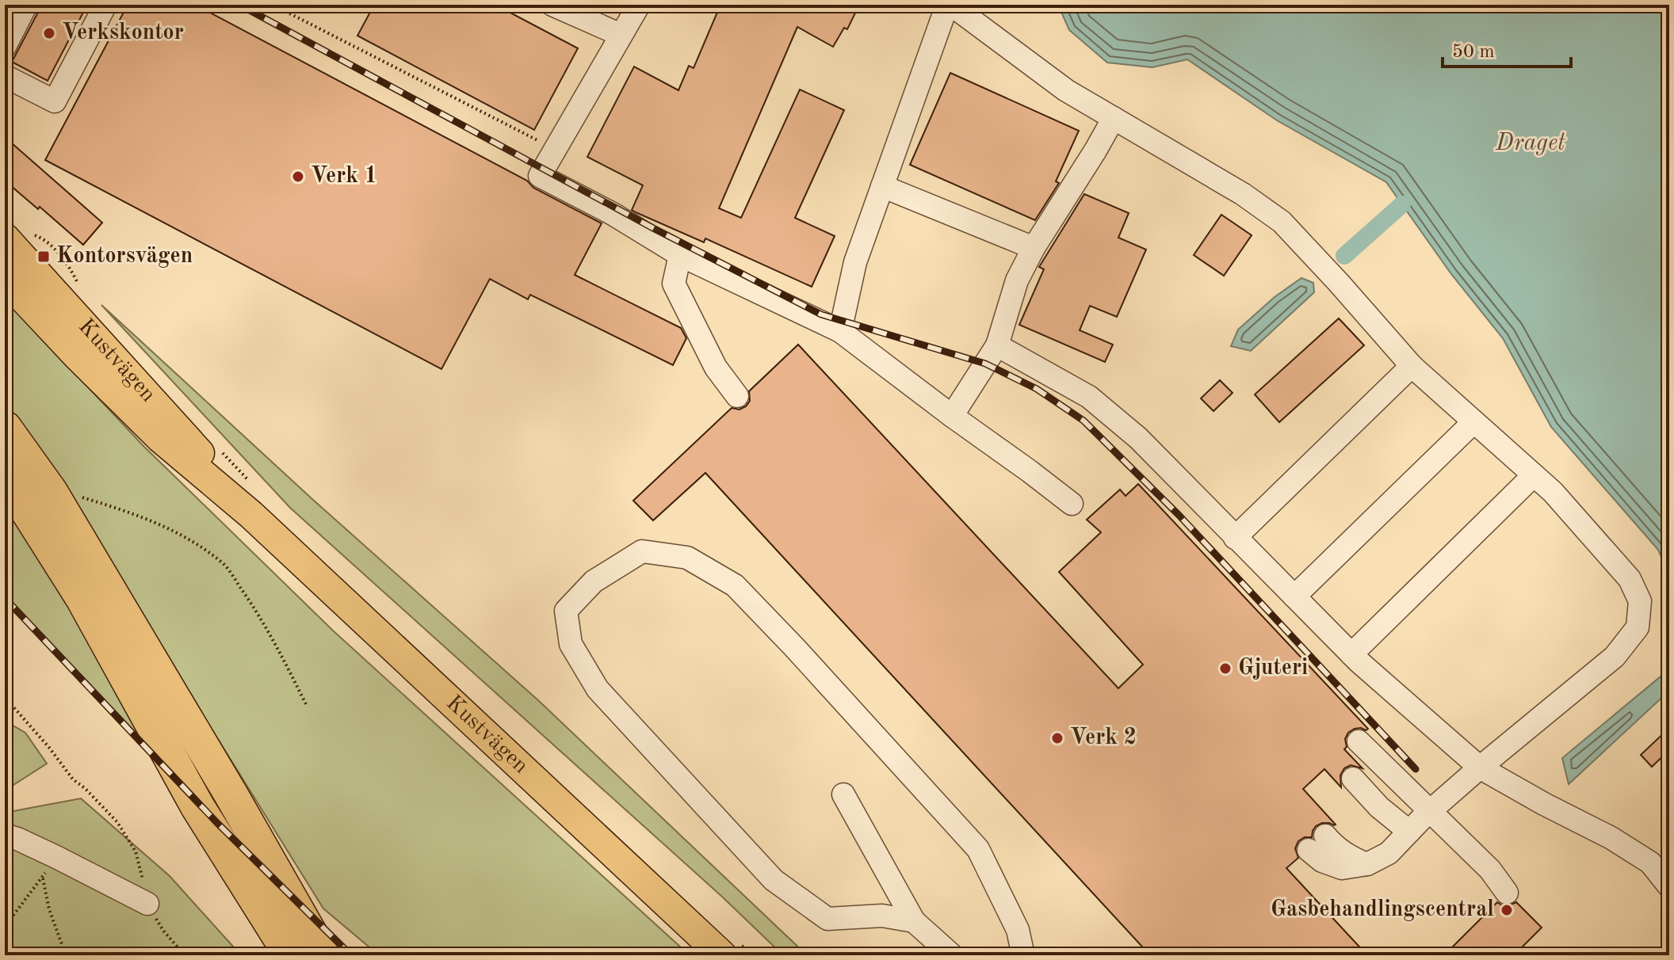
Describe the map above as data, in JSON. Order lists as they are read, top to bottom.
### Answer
{
  "streets": {
    "main road": ["Kustvägen"]
  },
  "water": ["Draget"],
  "places": {
    "other": [
      "Verkskontor",
      "Verk 1",
      "Gjuteri",
      "Verk 2",
      "Gasbehandlingscentral"
    ],
    "transit": ["Kontorsvägen"]
  },
  "scale_bar": "50 m"
}
